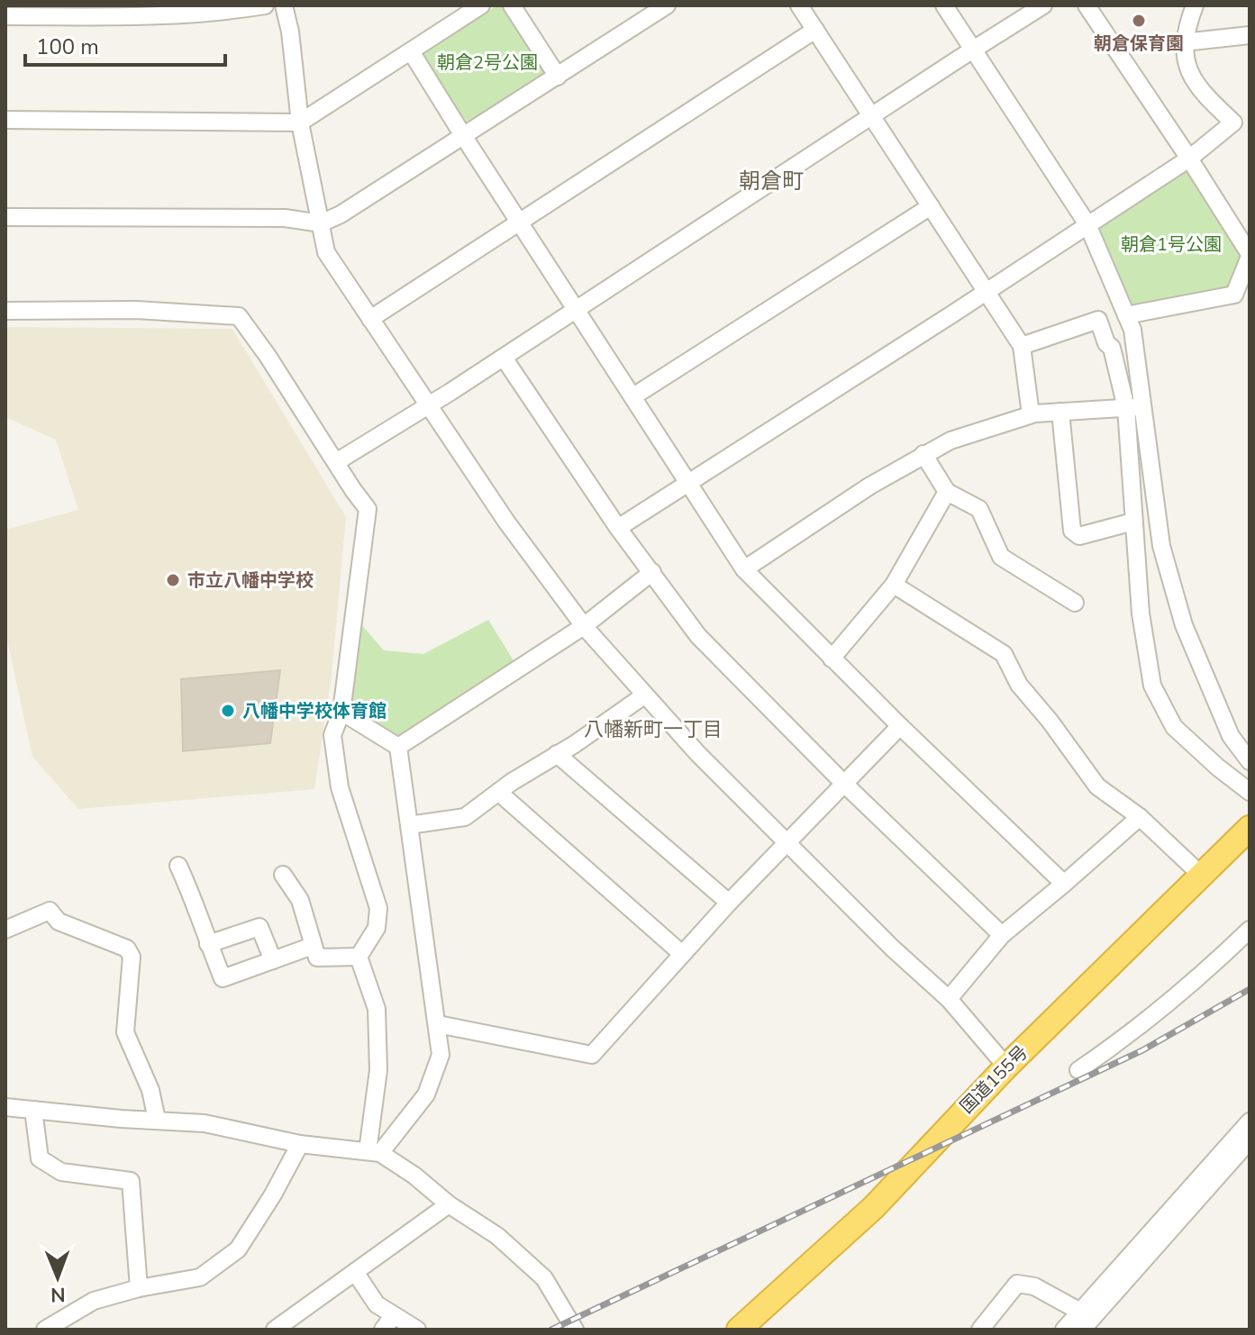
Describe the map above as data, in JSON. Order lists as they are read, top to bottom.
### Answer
{
  "streets": {
    "highway": ["国道155号"]
  },
  "districts": ["朝倉町", "八幡新町一丁目"],
  "parks": ["朝倉2号公園", "朝倉1号公園"],
  "places": ["朝倉保育園", "市立八幡中学校", "八幡中学校体育館"],
  "scale_bar": "100 m",
  "north": "bottom"
}
